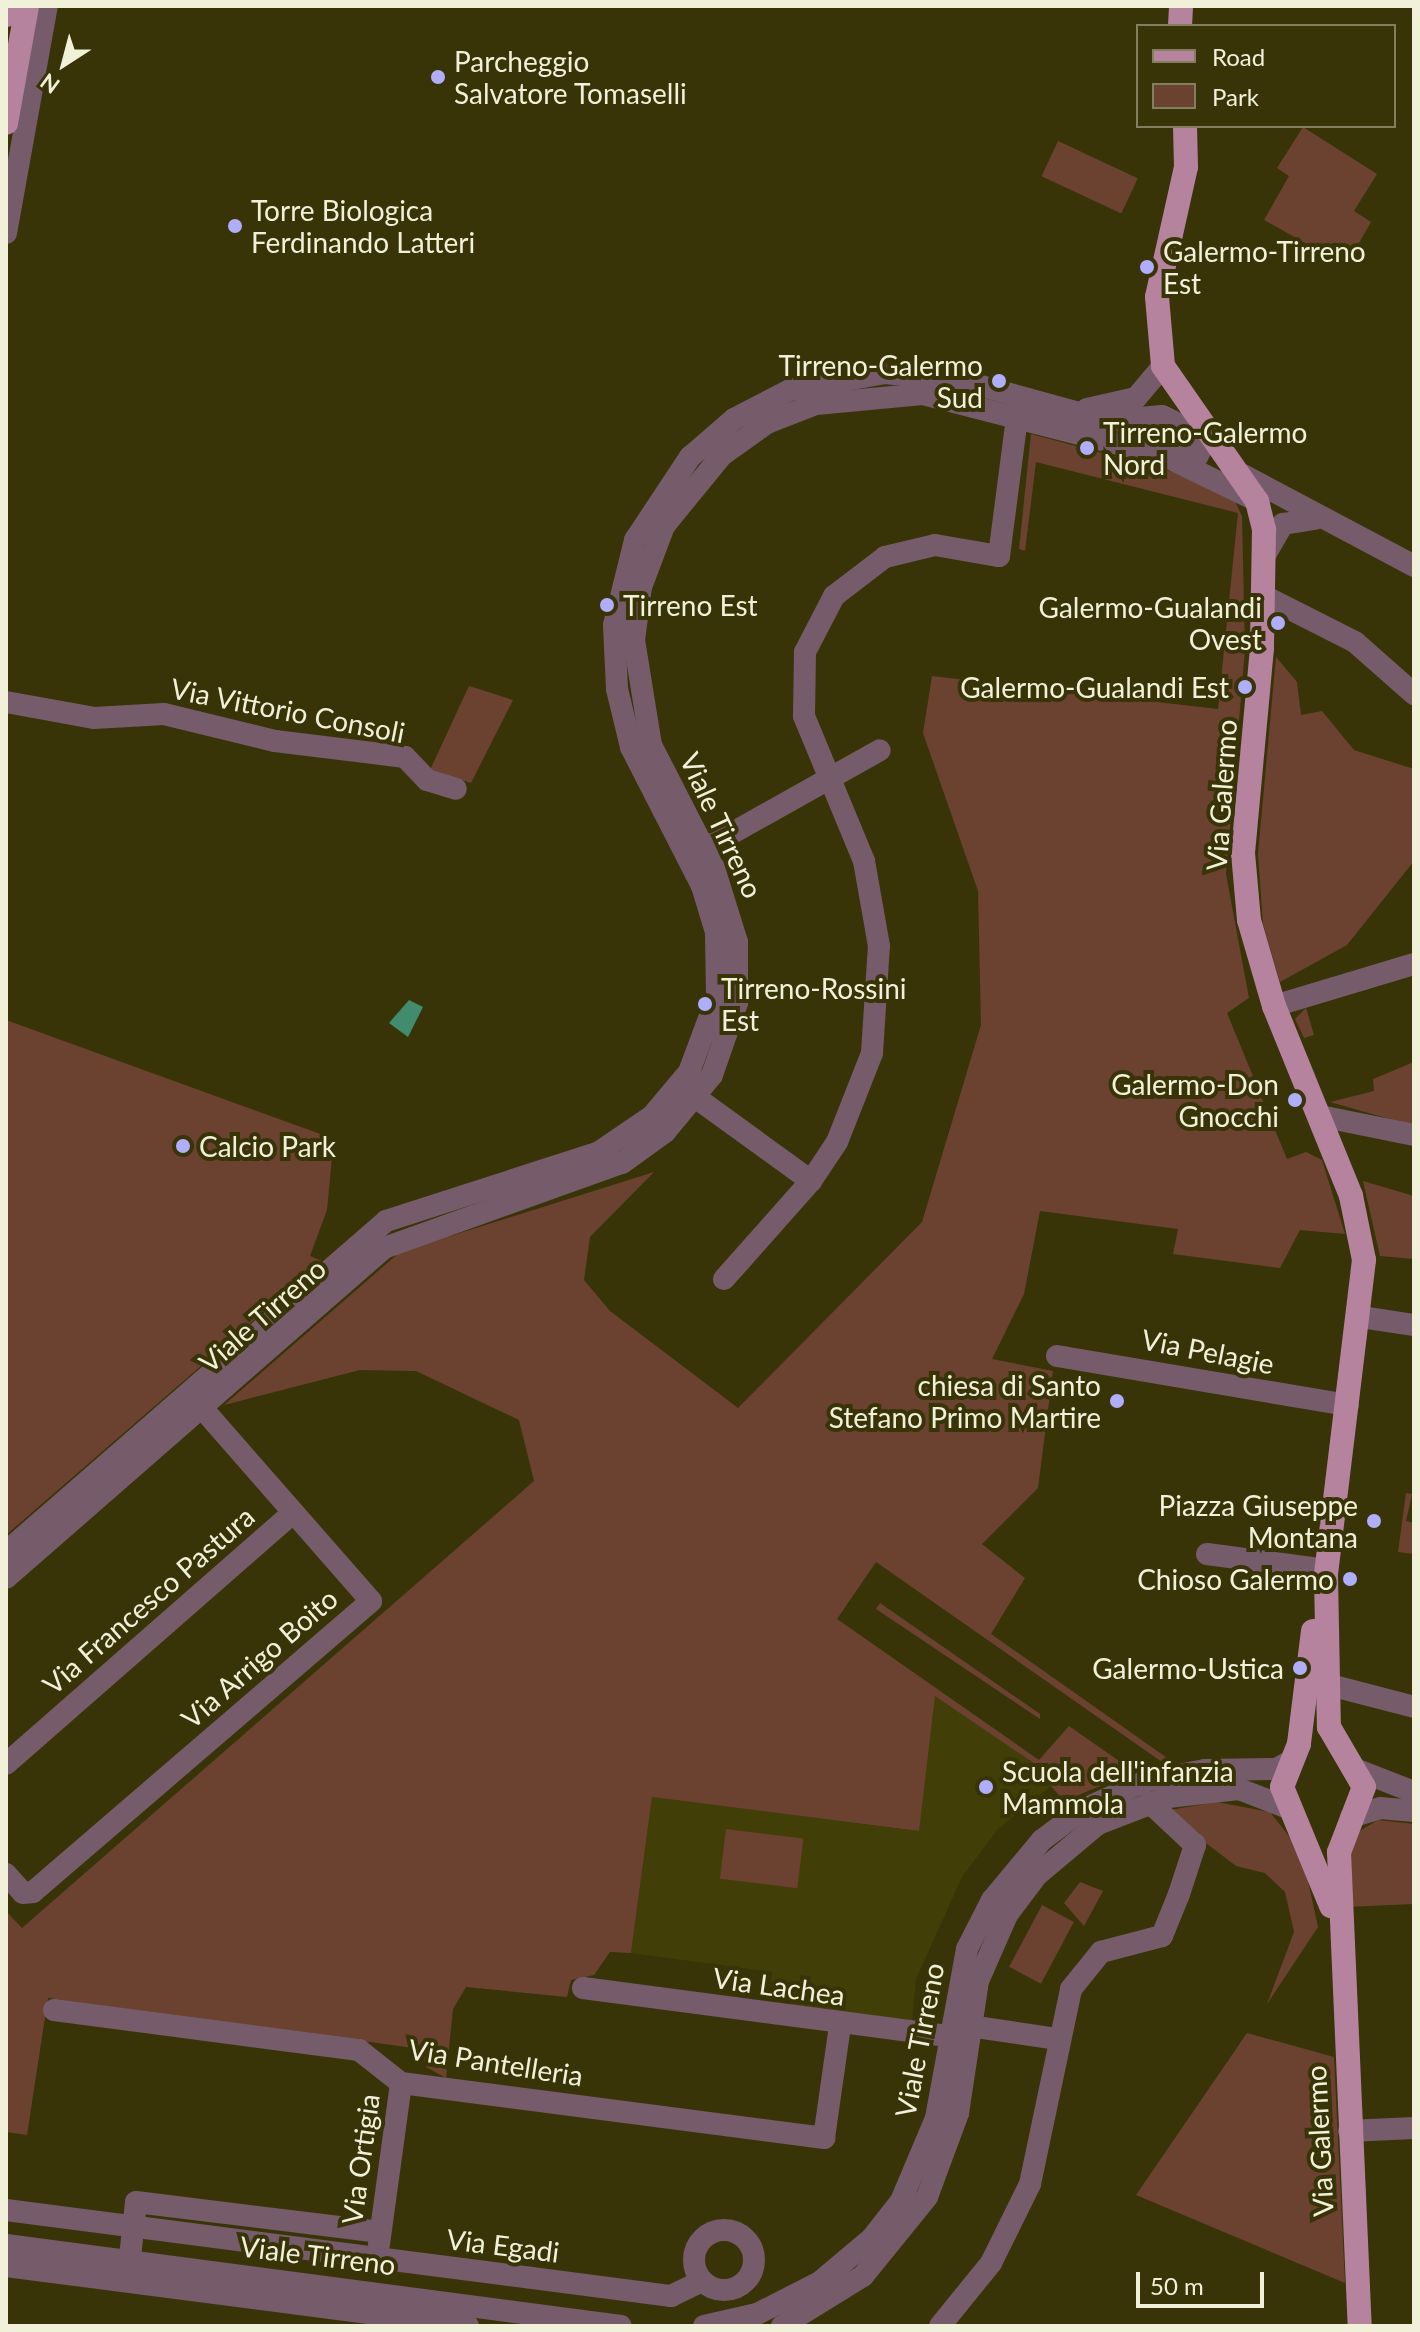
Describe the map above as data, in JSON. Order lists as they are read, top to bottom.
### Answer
{
  "streets": {
    "main road": ["Via Galermo"],
    "street": [
      "Via Vittorio Consoli",
      "Viale Tirreno",
      "Via Pelagie",
      "Via Francesco Pastura",
      "Via Arrigo Boito",
      "Via Lachea",
      "Via Pantelleria",
      "Via Ortigia",
      "Via Egadi"
    ]
  },
  "crossings": [
    ["Via Galermo", "Viale Tirreno"],
    ["Via Galermo", "Via Pelagie"],
    ["Viale Tirreno", "Via Arrigo Boito"],
    ["Viale Tirreno", "Via Lachea"],
    ["Viale Tirreno", "Via Ortigia"],
    ["Via Francesco Pastura", "Via Arrigo Boito"],
    ["Via Lachea", "Via Pantelleria"],
    ["Via Pantelleria", "Via Ortigia"],
    ["Via Ortigia", "Via Egadi"]
  ],
  "places": [
    "Parcheggio Salvatore Tomaselli",
    "Torre Biologica Ferdinando Latteri",
    "Galermo-Tirreno Est",
    "Tirreno-Galermo Sud",
    "Tirreno-Galermo Nord",
    "Tirreno Est",
    "Galermo-Gualandi Ovest",
    "Galermo-Gualandi Est",
    "Tirreno-Rossini Est",
    "Galermo-Don Gnocchi",
    "Calcio Park",
    "chiesa di Santo Stefano Primo Martire",
    "Piazza Giuseppe Montana",
    "Chioso Galermo",
    "Galermo-Ustica",
    "Scuola dell'infanzia Mammola"
  ],
  "legend": ["Road", "Park"],
  "scale_bar": "50 m",
  "north": "bottom left"
}
